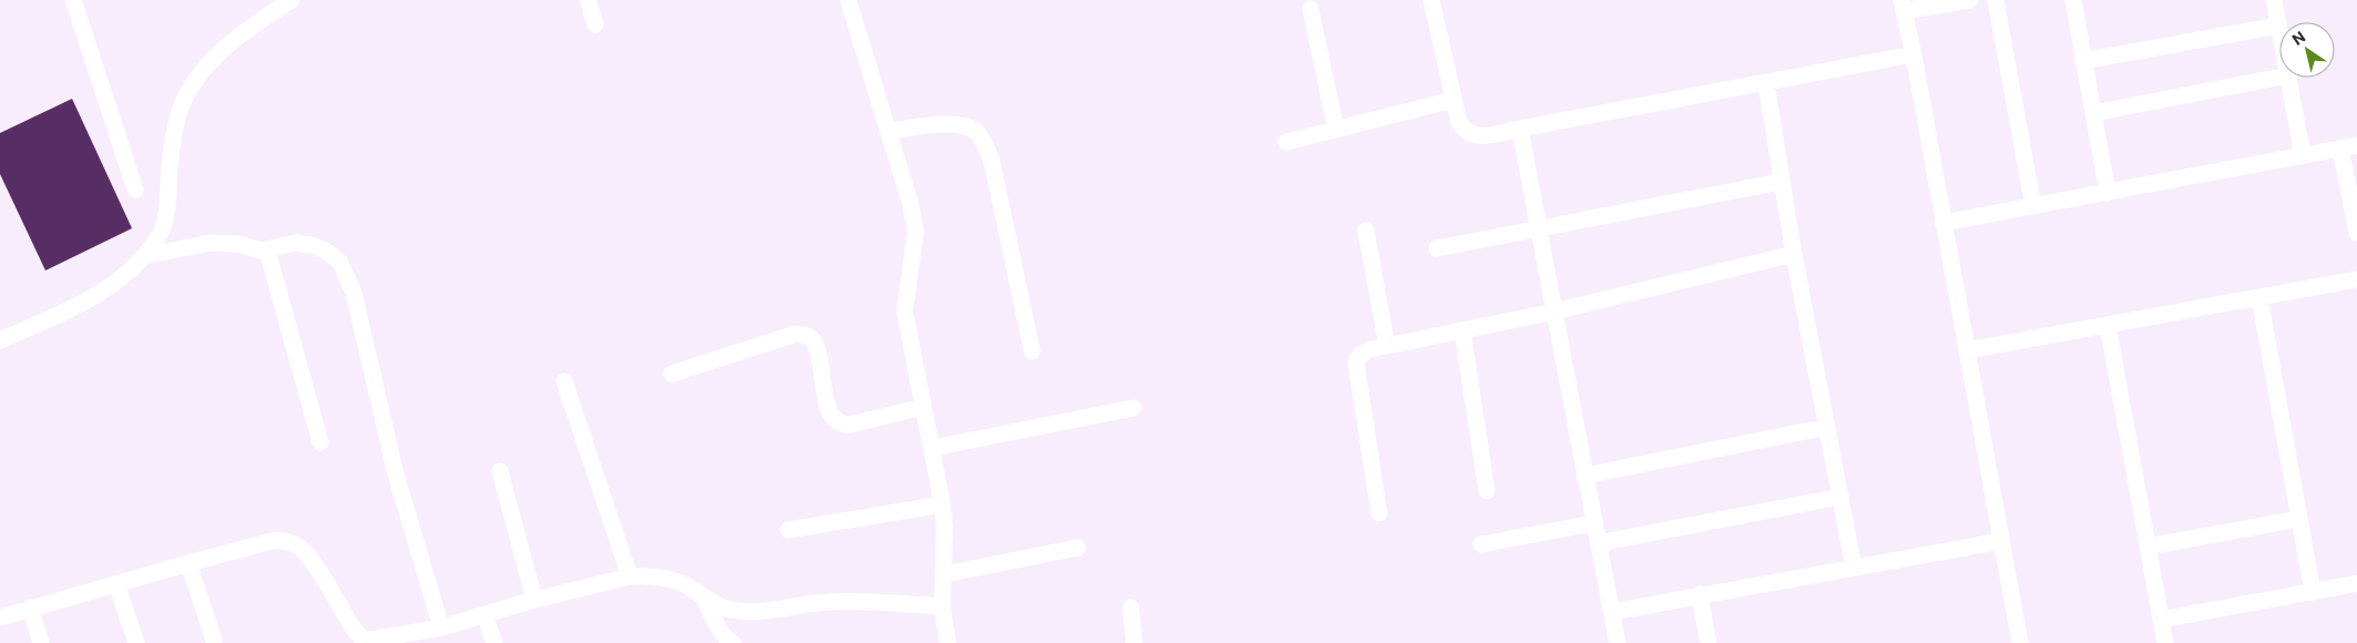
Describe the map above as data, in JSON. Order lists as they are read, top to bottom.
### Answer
{
  "north": "top left"
}
